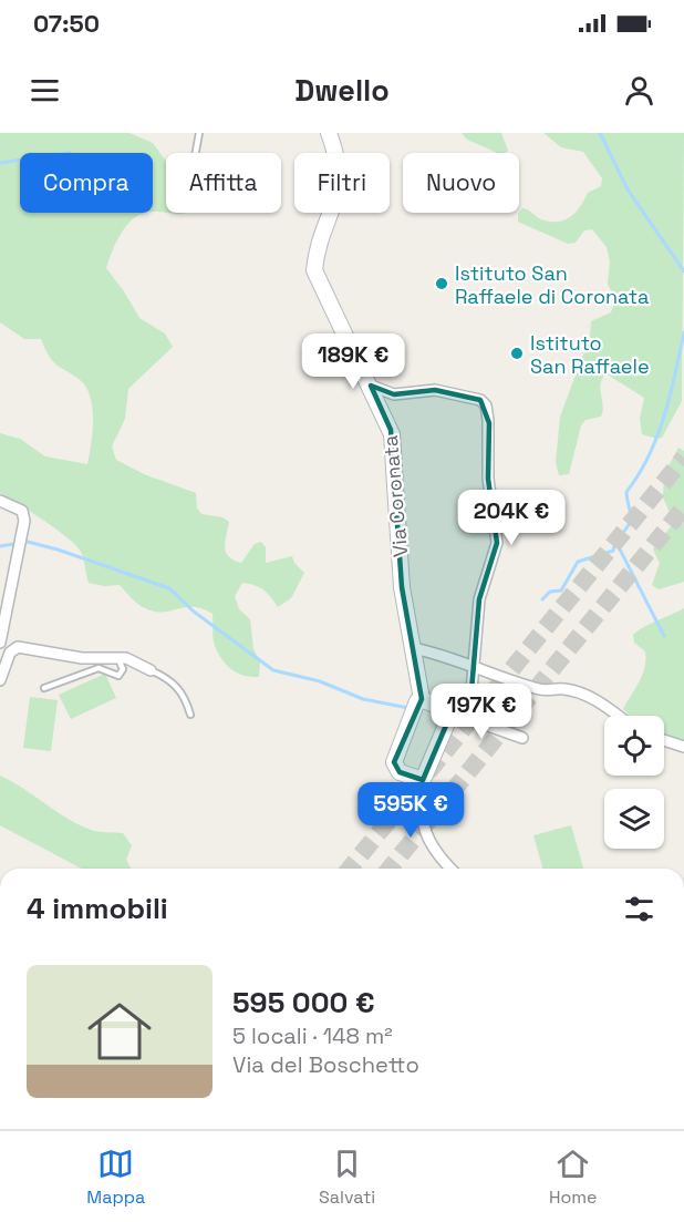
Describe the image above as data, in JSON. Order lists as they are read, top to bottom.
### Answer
{
  "streets": {
    "street": ["Via Coronata"]
  },
  "places": ["Istituto San Raffaele di Coronata", "Istituto San Raffaele"],
  "page": {
    "status": "07:50",
    "header": "Dwello",
    "chip": [
      "Compra",
      "Affitta",
      "Filtri",
      "Nuovo"
    ],
    "price": [
      "189K €",
      "204K €",
      "197K €",
      "595K €"
    ],
    "heading": "4 immobili",
    "list": [
      {
        "name": "595 000 €",
        "note": "5 locali · 148 m² · Via del Boschetto"
      }
    ],
    "tabs": ["Mappa", "Salvati", "Home"]
  }
}
